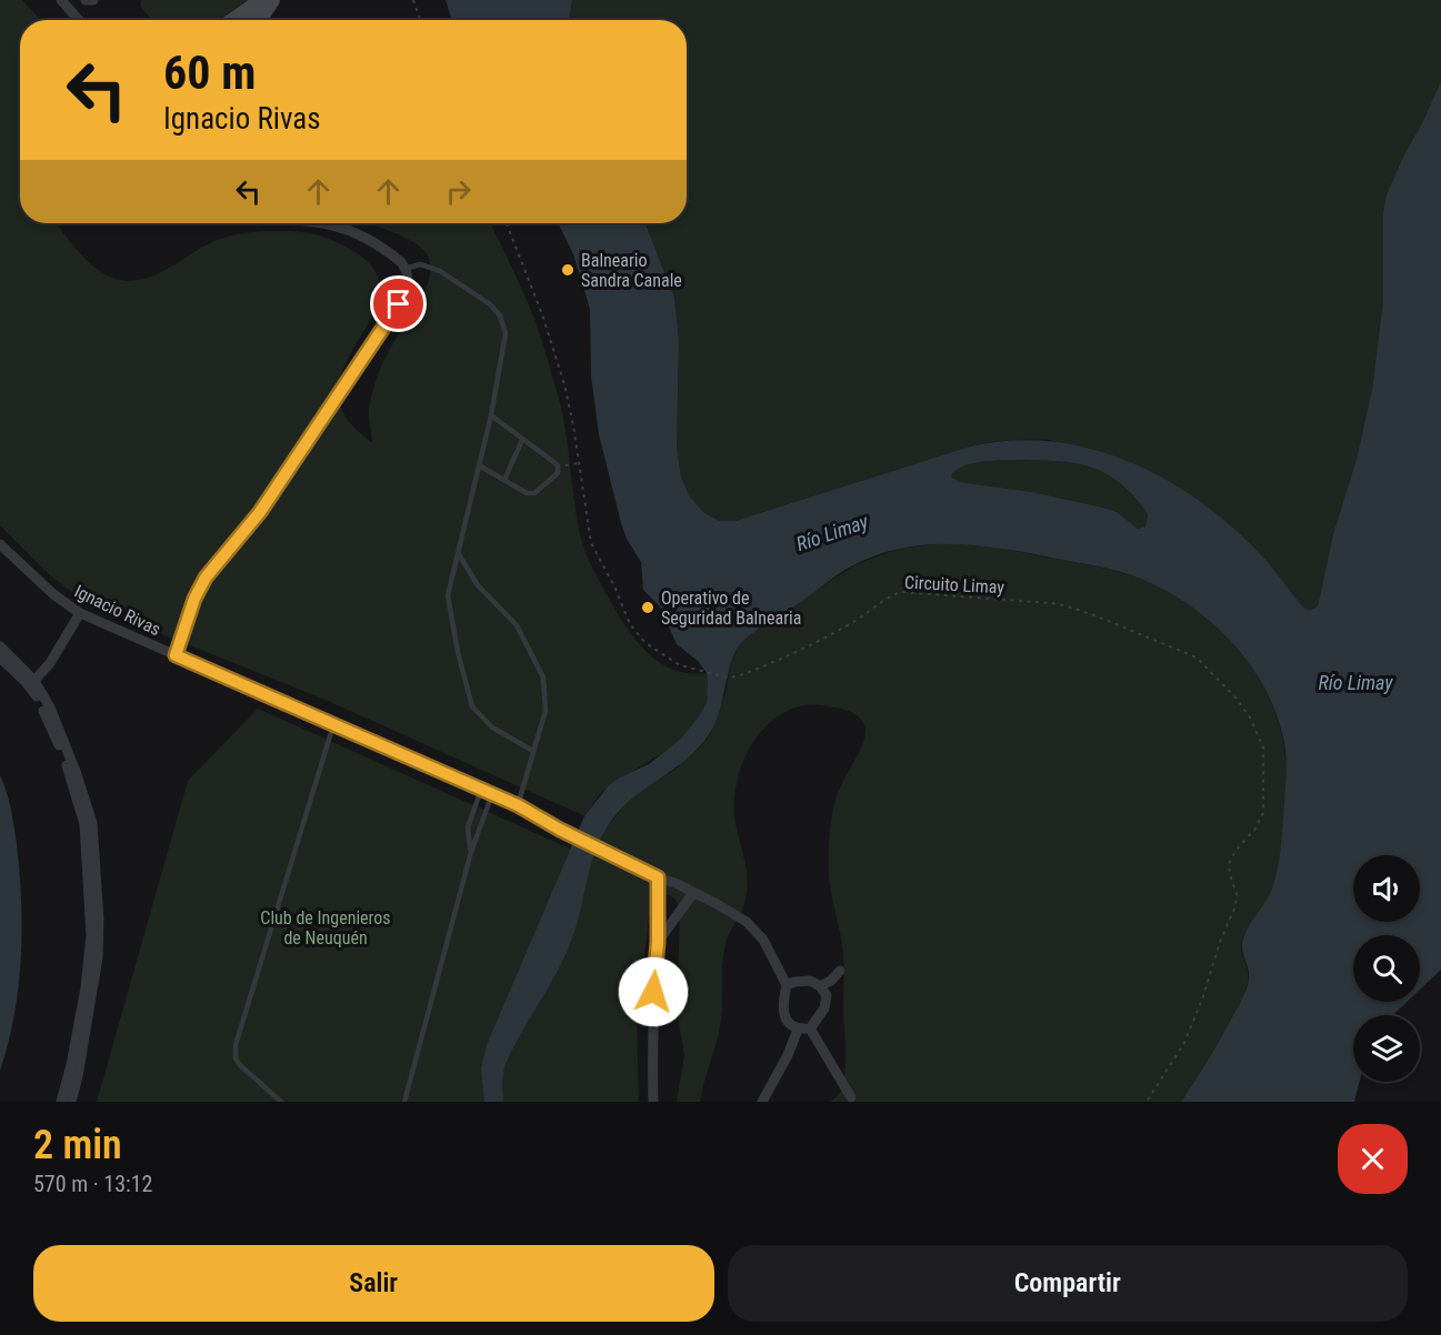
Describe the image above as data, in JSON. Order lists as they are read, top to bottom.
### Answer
{
  "streets": {
    "street": ["Ignacio Rivas"],
    "path": ["Circuito Limay"]
  },
  "water": ["Río Limay"],
  "parks": ["Club de Ingenieros de Neuquén"],
  "places": ["Balneario Sandra Canale", "Operativo de Seguridad Balnearia"],
  "page": {
    "turn": ["60 m", "Ignacio Rivas"],
    "heading": ["2 min", "570 m · 13:12"],
    "buttons": ["Salir", "Compartir"]
  }
}
